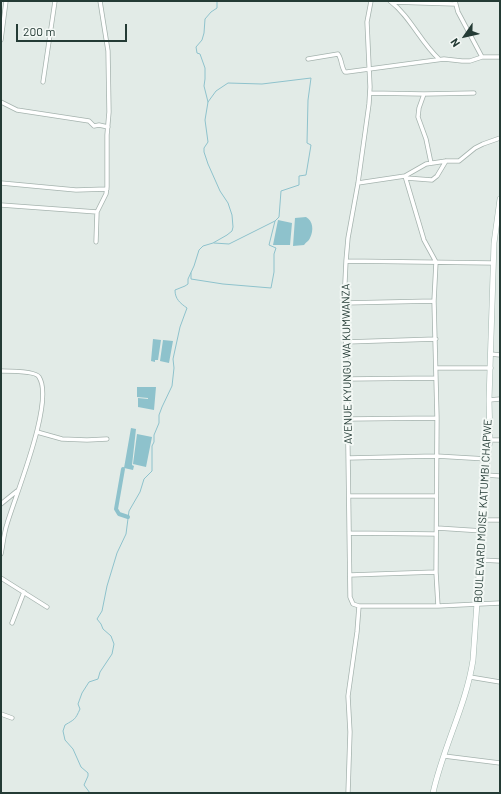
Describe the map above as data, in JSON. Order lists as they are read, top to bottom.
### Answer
{
  "streets": {
    "street": ["AVENUE KYUNGU WA KUMWANZA", "BOULEVARD MOISE KATUMBI CHAPWE"]
  },
  "scale_bar": "200 m",
  "north": "bottom left"
}
